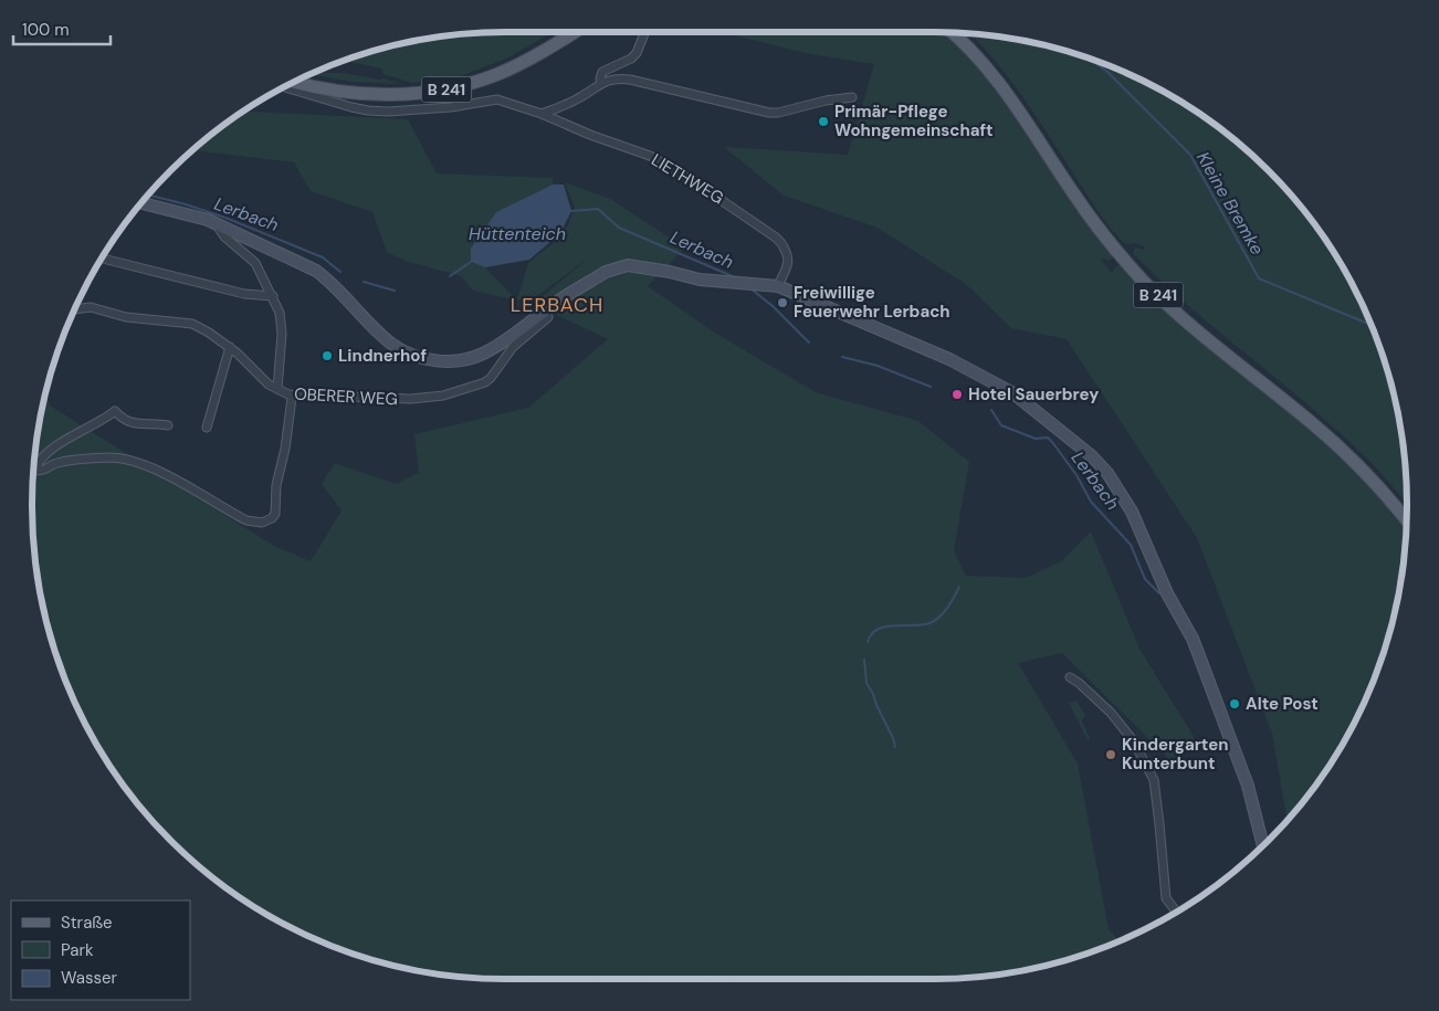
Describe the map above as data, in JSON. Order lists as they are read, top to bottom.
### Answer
{
  "streets": {
    "main road": ["B 241"],
    "street": ["LIETHWEG", "OBERER WEG"]
  },
  "districts": ["LERBACH"],
  "water": ["Kleine Bremke", "Lerbach", "Hüttenteich"],
  "places": [
    "Primär-Pflege Wohngemeinschaft",
    "Freiwillige Feuerwehr Lerbach",
    "Lindnerhof",
    "Hotel Sauerbrey",
    "Alte Post",
    "Kindergarten Kunterbunt"
  ],
  "legend": ["Straße", "Park", "Wasser"],
  "scale_bar": "100 m"
}
